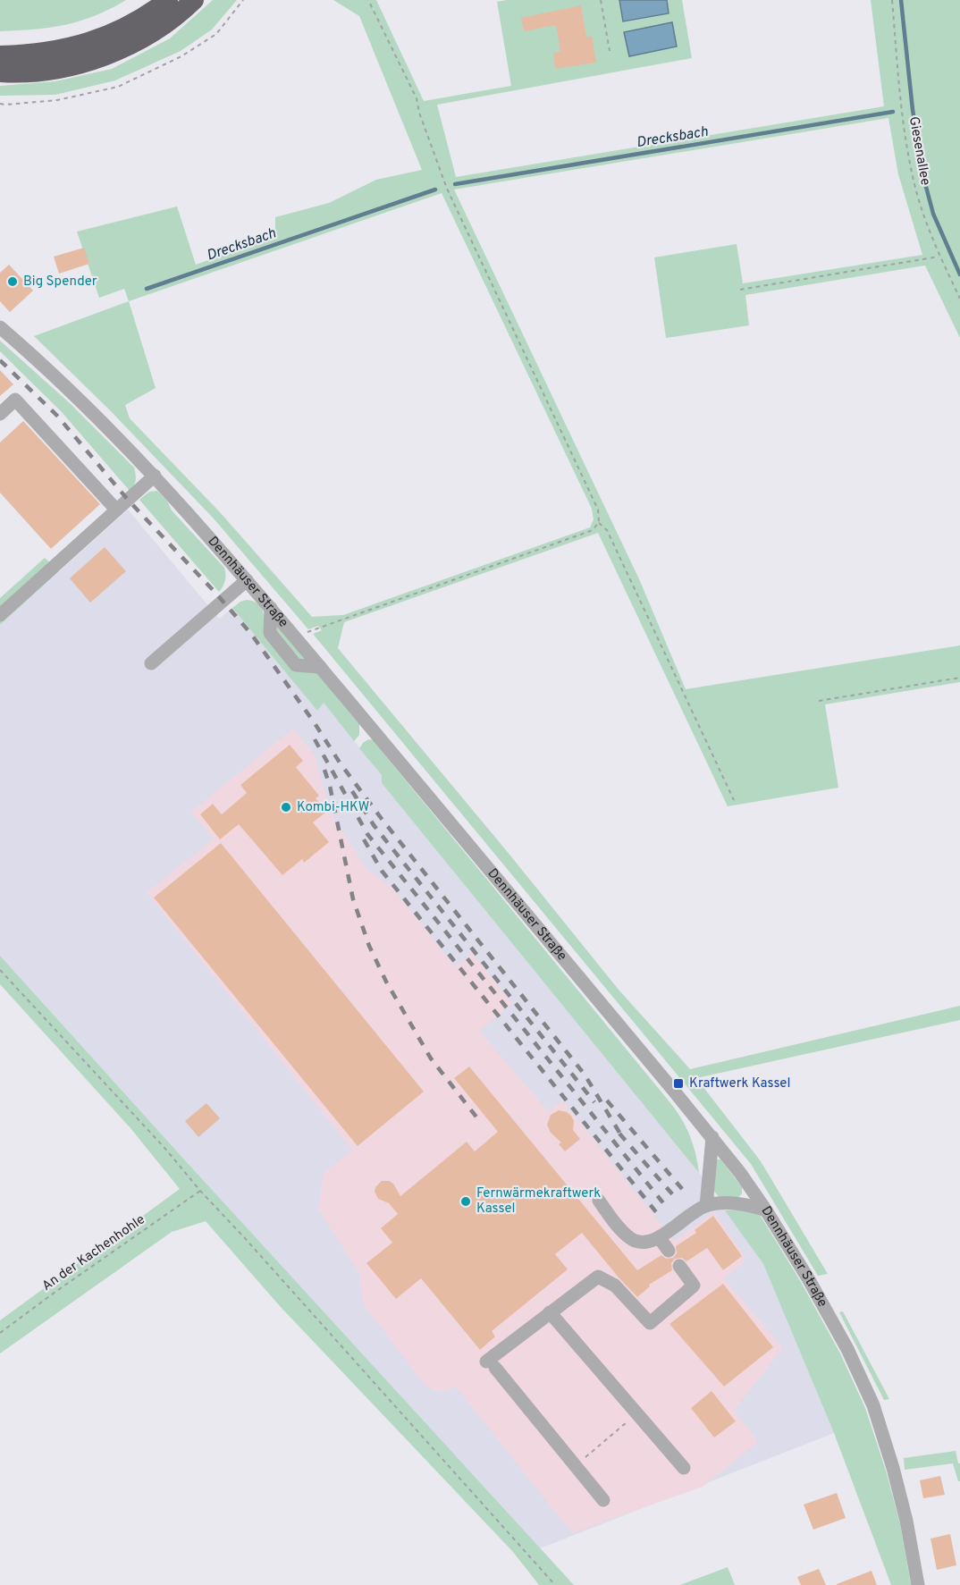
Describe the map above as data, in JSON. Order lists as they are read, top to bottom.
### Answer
{
  "streets": {
    "street": ["Dennhäuser Straße"],
    "path": ["Giesenallee", "An der Kachenhohle"]
  },
  "water": ["Drecksbach"],
  "places": {
    "other": ["Big Spender", "Kombi-HKW", "Fernwärmekraftwerk Kassel"],
    "transit": ["Kraftwerk Kassel"]
  }
}
